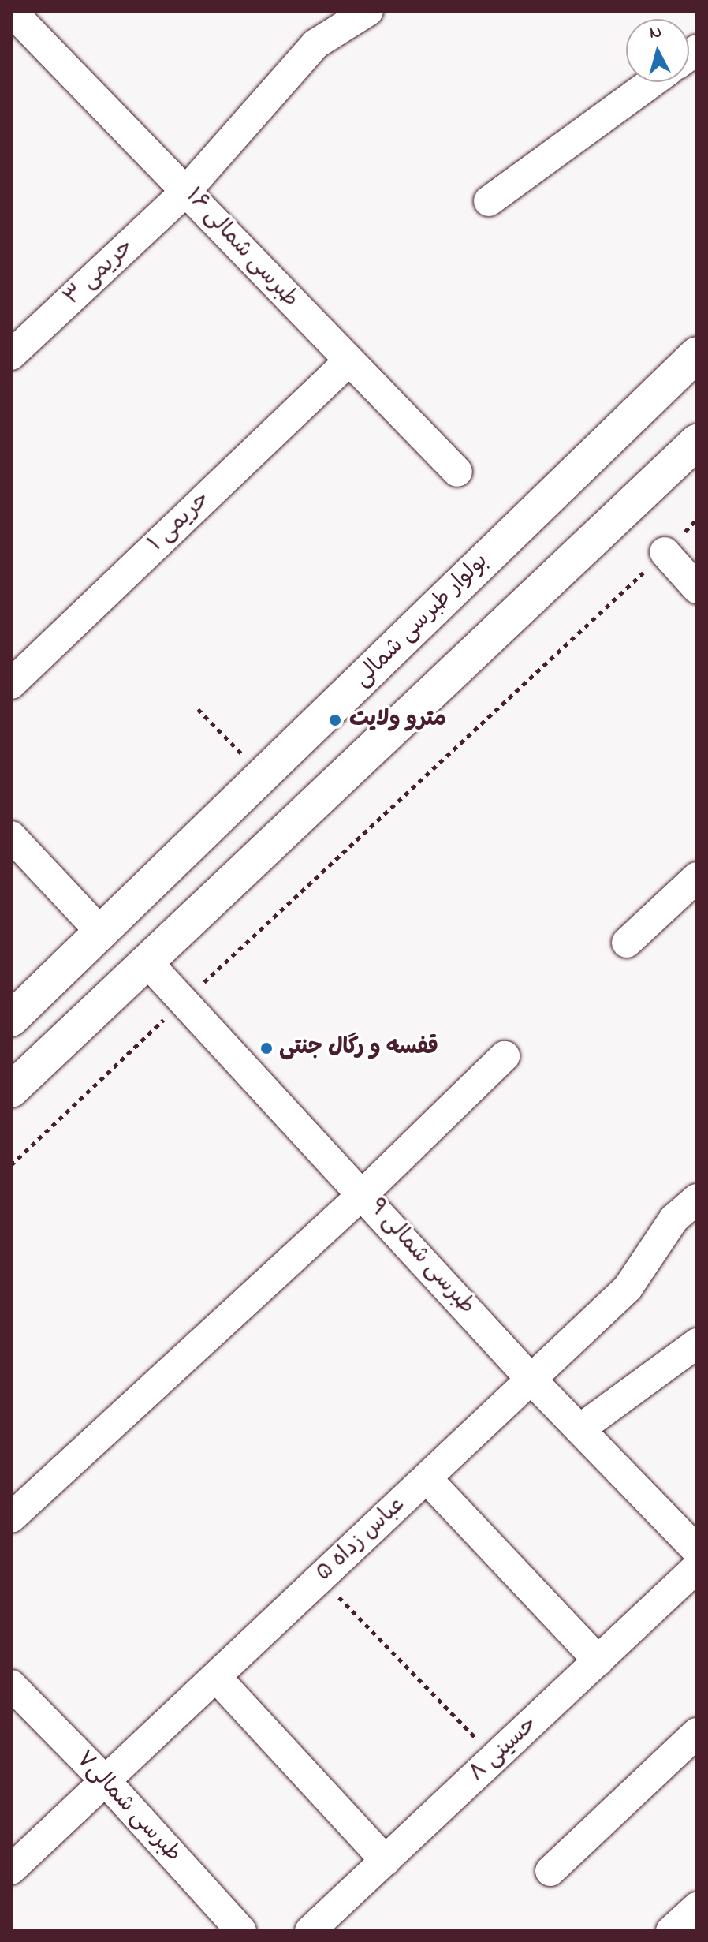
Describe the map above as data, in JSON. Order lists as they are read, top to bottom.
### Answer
{
  "streets": {
    "main road": ["بولوار طبرسی شمالی"],
    "street": [
      "طبرسی شمالی ۱۶",
      "حریمی ۳",
      "حریمی ۱",
      "طبرسی شمالی ۹",
      "عباس زداه ۵",
      "حسینی ۸",
      "طبرسی شمالی۷"
    ]
  },
  "crossings": [
    ["طبرسی شمالی ۱۶", "حریمی ۳"],
    ["طبرسی شمالی ۱۶", "حریمی ۱"],
    ["طبرسی شمالی ۹", "عباس زداه ۵"],
    ["عباس زداه ۵", "طبرسی شمالی۷"]
  ],
  "places": ["مترو ولایت", "قفسه و رگال جنتی"],
  "north": "top"
}
